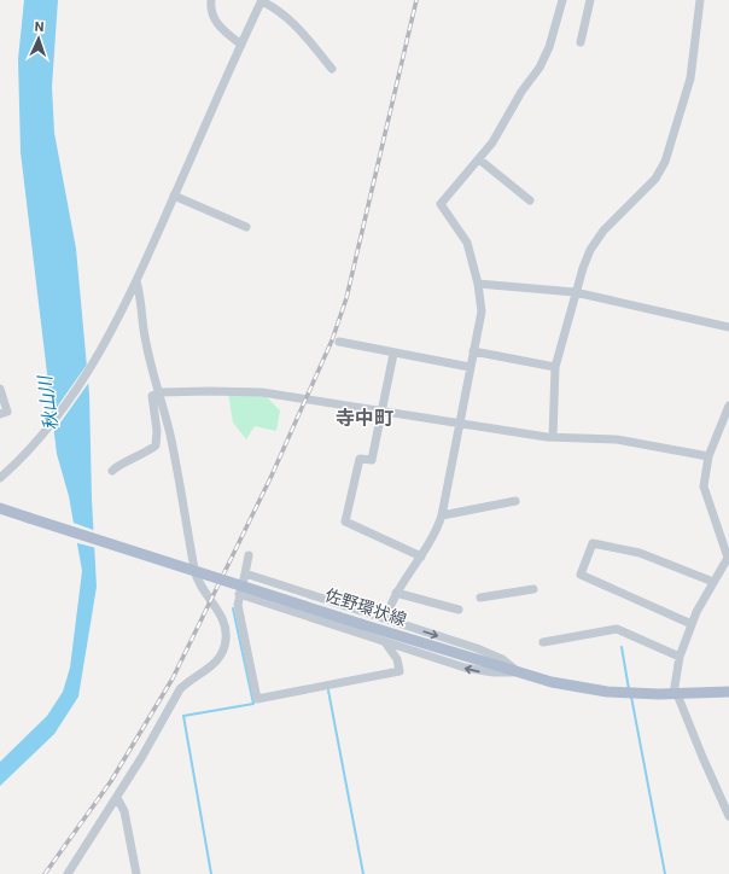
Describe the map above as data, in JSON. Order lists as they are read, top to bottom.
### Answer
{
  "streets": {
    "main road": ["佐野環状線"]
  },
  "districts": ["寺中町"],
  "water": ["秋山川"],
  "north": "top"
}
